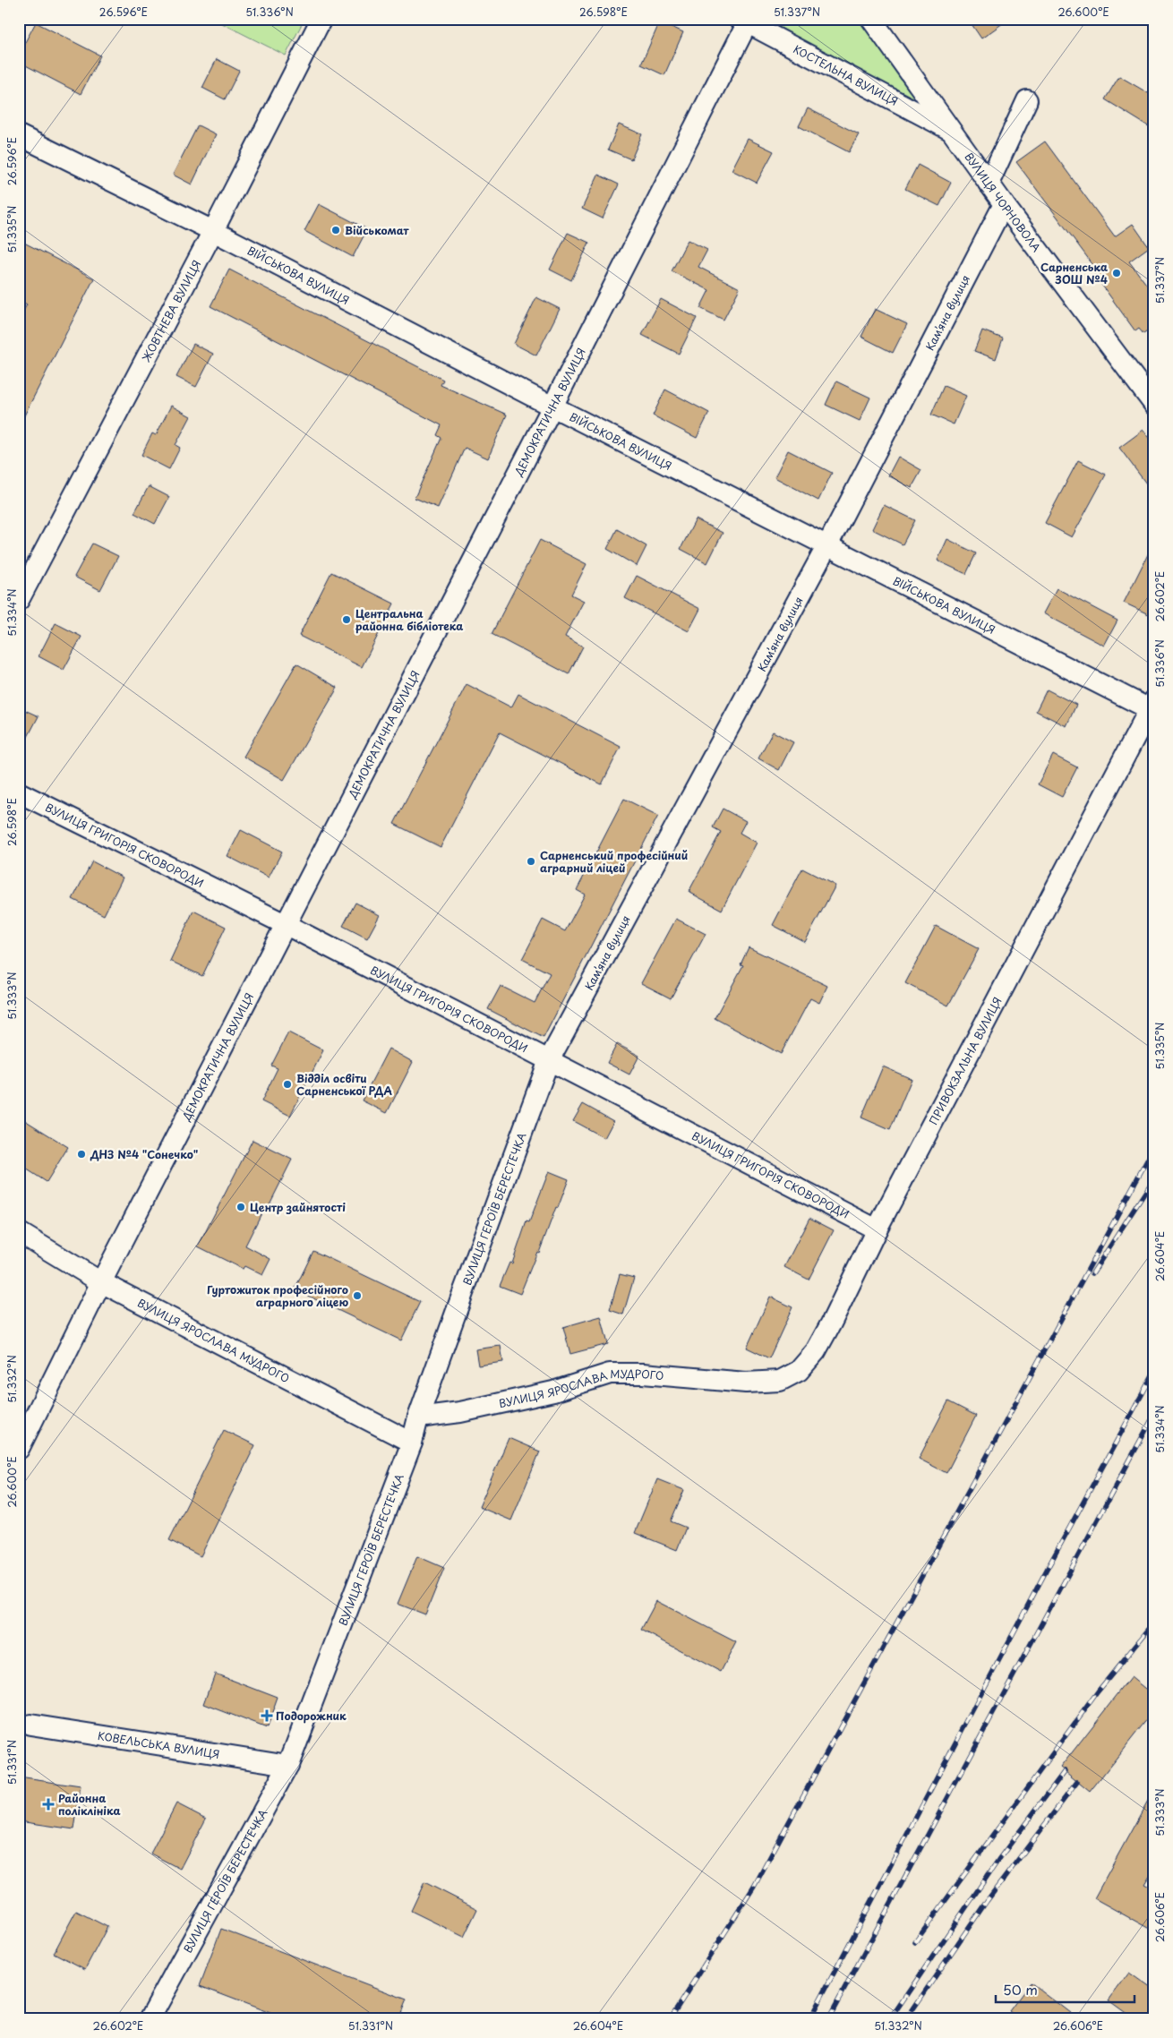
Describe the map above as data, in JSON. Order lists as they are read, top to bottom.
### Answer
{
  "streets": {
    "street": [
      "КОСТЕЛЬНА ВУЛИЦЯ",
      "ВУЛИЦЯ ЧОРНОВОЛА",
      "ВІЙСЬКОВА ВУЛИЦЯ",
      "ЖОВТНЕВА ВУЛИЦЯ",
      "Камʼяна вулиця",
      "ДЕМОКРАТИЧНА ВУЛИЦЯ",
      "ВУЛИЦЯ ГРИГОРІЯ СКОВОРОДИ",
      "ПРИВОКЗАЛЬНА ВУЛИЦЯ",
      "ВУЛИЦЯ ГЕРОЇВ БЕРЕСТЕЧКА",
      "ВУЛИЦЯ ЯРОСЛАВА МУДРОГО",
      "КОВЕЛЬСЬКА ВУЛИЦЯ"
    ]
  },
  "crossings": [
    ["КОСТЕЛЬНА ВУЛИЦЯ", "ВУЛИЦЯ ЧОРНОВОЛА"],
    ["КОСТЕЛЬНА ВУЛИЦЯ", "ДЕМОКРАТИЧНА ВУЛИЦЯ"],
    ["ВУЛИЦЯ ЧОРНОВОЛА", "Камʼяна вулиця"],
    ["ВІЙСЬКОВА ВУЛИЦЯ", "ЖОВТНЕВА ВУЛИЦЯ"],
    ["ВІЙСЬКОВА ВУЛИЦЯ", "Камʼяна вулиця"],
    ["ВІЙСЬКОВА ВУЛИЦЯ", "ДЕМОКРАТИЧНА ВУЛИЦЯ"],
    ["ВІЙСЬКОВА ВУЛИЦЯ", "ПРИВОКЗАЛЬНА ВУЛИЦЯ"],
    ["Камʼяна вулиця", "ВУЛИЦЯ ГРИГОРІЯ СКОВОРОДИ"],
    ["Камʼяна вулиця", "ВУЛИЦЯ ГЕРОЇВ БЕРЕСТЕЧКА"],
    ["ДЕМОКРАТИЧНА ВУЛИЦЯ", "ВУЛИЦЯ ГРИГОРІЯ СКОВОРОДИ"],
    ["ДЕМОКРАТИЧНА ВУЛИЦЯ", "ВУЛИЦЯ ЯРОСЛАВА МУДРОГО"],
    ["ВУЛИЦЯ ГРИГОРІЯ СКОВОРОДИ", "ПРИВОКЗАЛЬНА ВУЛИЦЯ"],
    ["ВУЛИЦЯ ГРИГОРІЯ СКОВОРОДИ", "ВУЛИЦЯ ГЕРОЇВ БЕРЕСТЕЧКА"],
    ["ПРИВОКЗАЛЬНА ВУЛИЦЯ", "ВУЛИЦЯ ЯРОСЛАВА МУДРОГО"],
    ["ВУЛИЦЯ ГЕРОЇВ БЕРЕСТЕЧКА", "ВУЛИЦЯ ЯРОСЛАВА МУДРОГО"],
    ["ВУЛИЦЯ ГЕРОЇВ БЕРЕСТЕЧКА", "КОВЕЛЬСЬКА ВУЛИЦЯ"]
  ],
  "places": {
    "other": [
      "Військомат",
      "Сарненська ЗОШ №4",
      "Центральна районна бібліотека",
      "Сарненський професійний аграрний ліцей",
      "Відділ освіти Сарненської РДА",
      "ДНЗ №4 \"Сонечко\"",
      "Центр зайнятості",
      "Гуртожиток професійного аграрного ліцею"
    ],
    "health": ["Подорожник", "Районна поліклініка"]
  },
  "scale_bar": "50 m",
  "coordinates": [
    "26.596°E",
    "51.336°N",
    "26.598°E",
    "51.337°N",
    "26.600°E",
    "51.335°N",
    "26.602°E",
    "51.334°N",
    "51.333°N",
    "26.604°E",
    "51.332°N",
    "51.331°N",
    "26.606°E"
  ]
}
